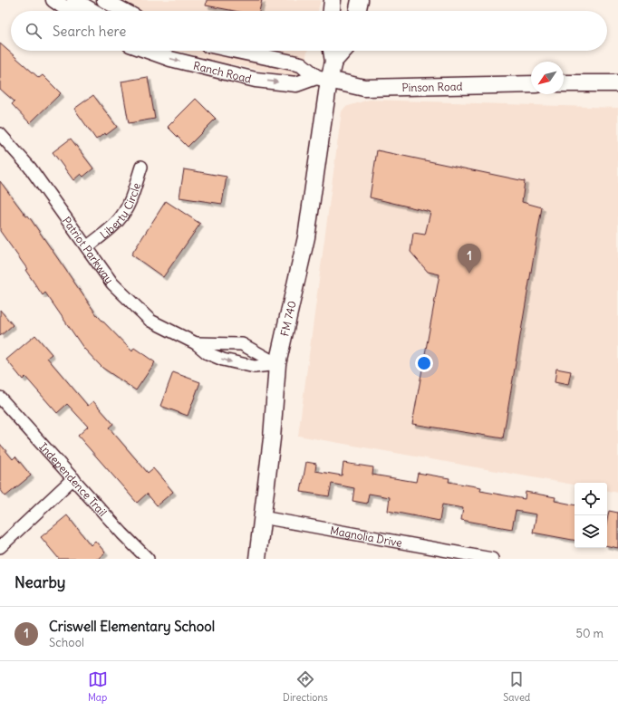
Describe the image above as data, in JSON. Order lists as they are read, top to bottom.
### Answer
{
  "streets": {
    "main road": ["Pinson Road", "FM 740"],
    "street": [
      "Ranch Road",
      "Liberty Circle",
      "Patriot Parkway",
      "Independence Trail",
      "Magnolia Drive"
    ]
  },
  "crossings": [
    ["Ranch Road", "Pinson Road"],
    ["Ranch Road", "FM 740"],
    ["Pinson Road", "FM 740"],
    ["Liberty Circle", "Patriot Parkway"],
    ["Patriot Parkway", "FM 740"],
    ["FM 740", "Magnolia Drive"]
  ],
  "north": "bottom left",
  "page": {
    "search": "Search here",
    "pins": "1",
    "heading": "Nearby",
    "list": [
      {
        "mark": "1",
        "name": "Criswell Elementary School",
        "note": "School",
        "value": "50 m"
      }
    ],
    "nav": ["Map", "Directions", "Saved"]
  }
}
